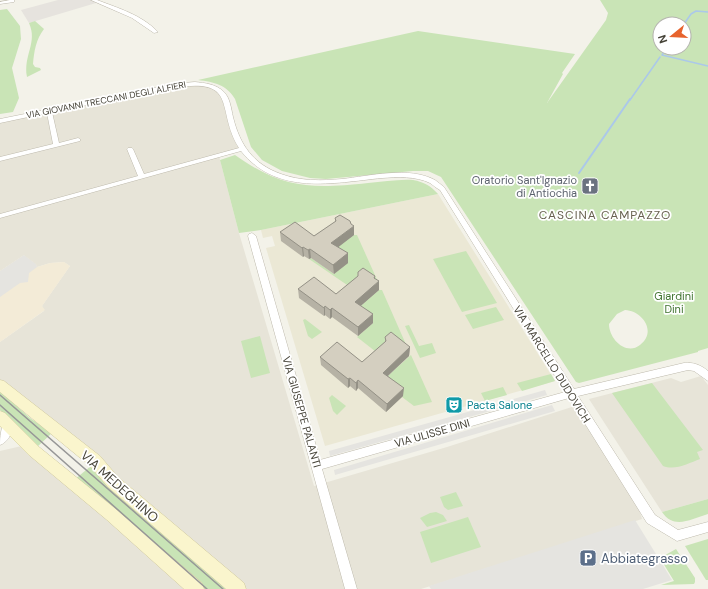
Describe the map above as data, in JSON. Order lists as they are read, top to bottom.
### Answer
{
  "streets": {
    "main road": ["VIA MEDEGHINO"],
    "street": [
      "VIA GIOVANNI TRECCANI DEGLI ALFIERI",
      "VIA MARCELLO DUDOVICH",
      "VIA GIUSEPPE PALANTI",
      "VIA ULISSE DINI"
    ]
  },
  "crossings": [
    ["VIA GIOVANNI TRECCANI DEGLI ALFIERI", "VIA MARCELLO DUDOVICH"],
    ["VIA MARCELLO DUDOVICH", "VIA ULISSE DINI"],
    ["VIA GIUSEPPE PALANTI", "VIA ULISSE DINI"]
  ],
  "districts": ["CASCINA CAMPAZZO"],
  "parks": ["Giardini Dini"],
  "places": {
    "church": ["Oratorio Sant'Ignazio di Antiochia"],
    "theatre": ["Pacta Salone"],
    "parking": ["Abbiategrasso"]
  },
  "north": "left"
}
